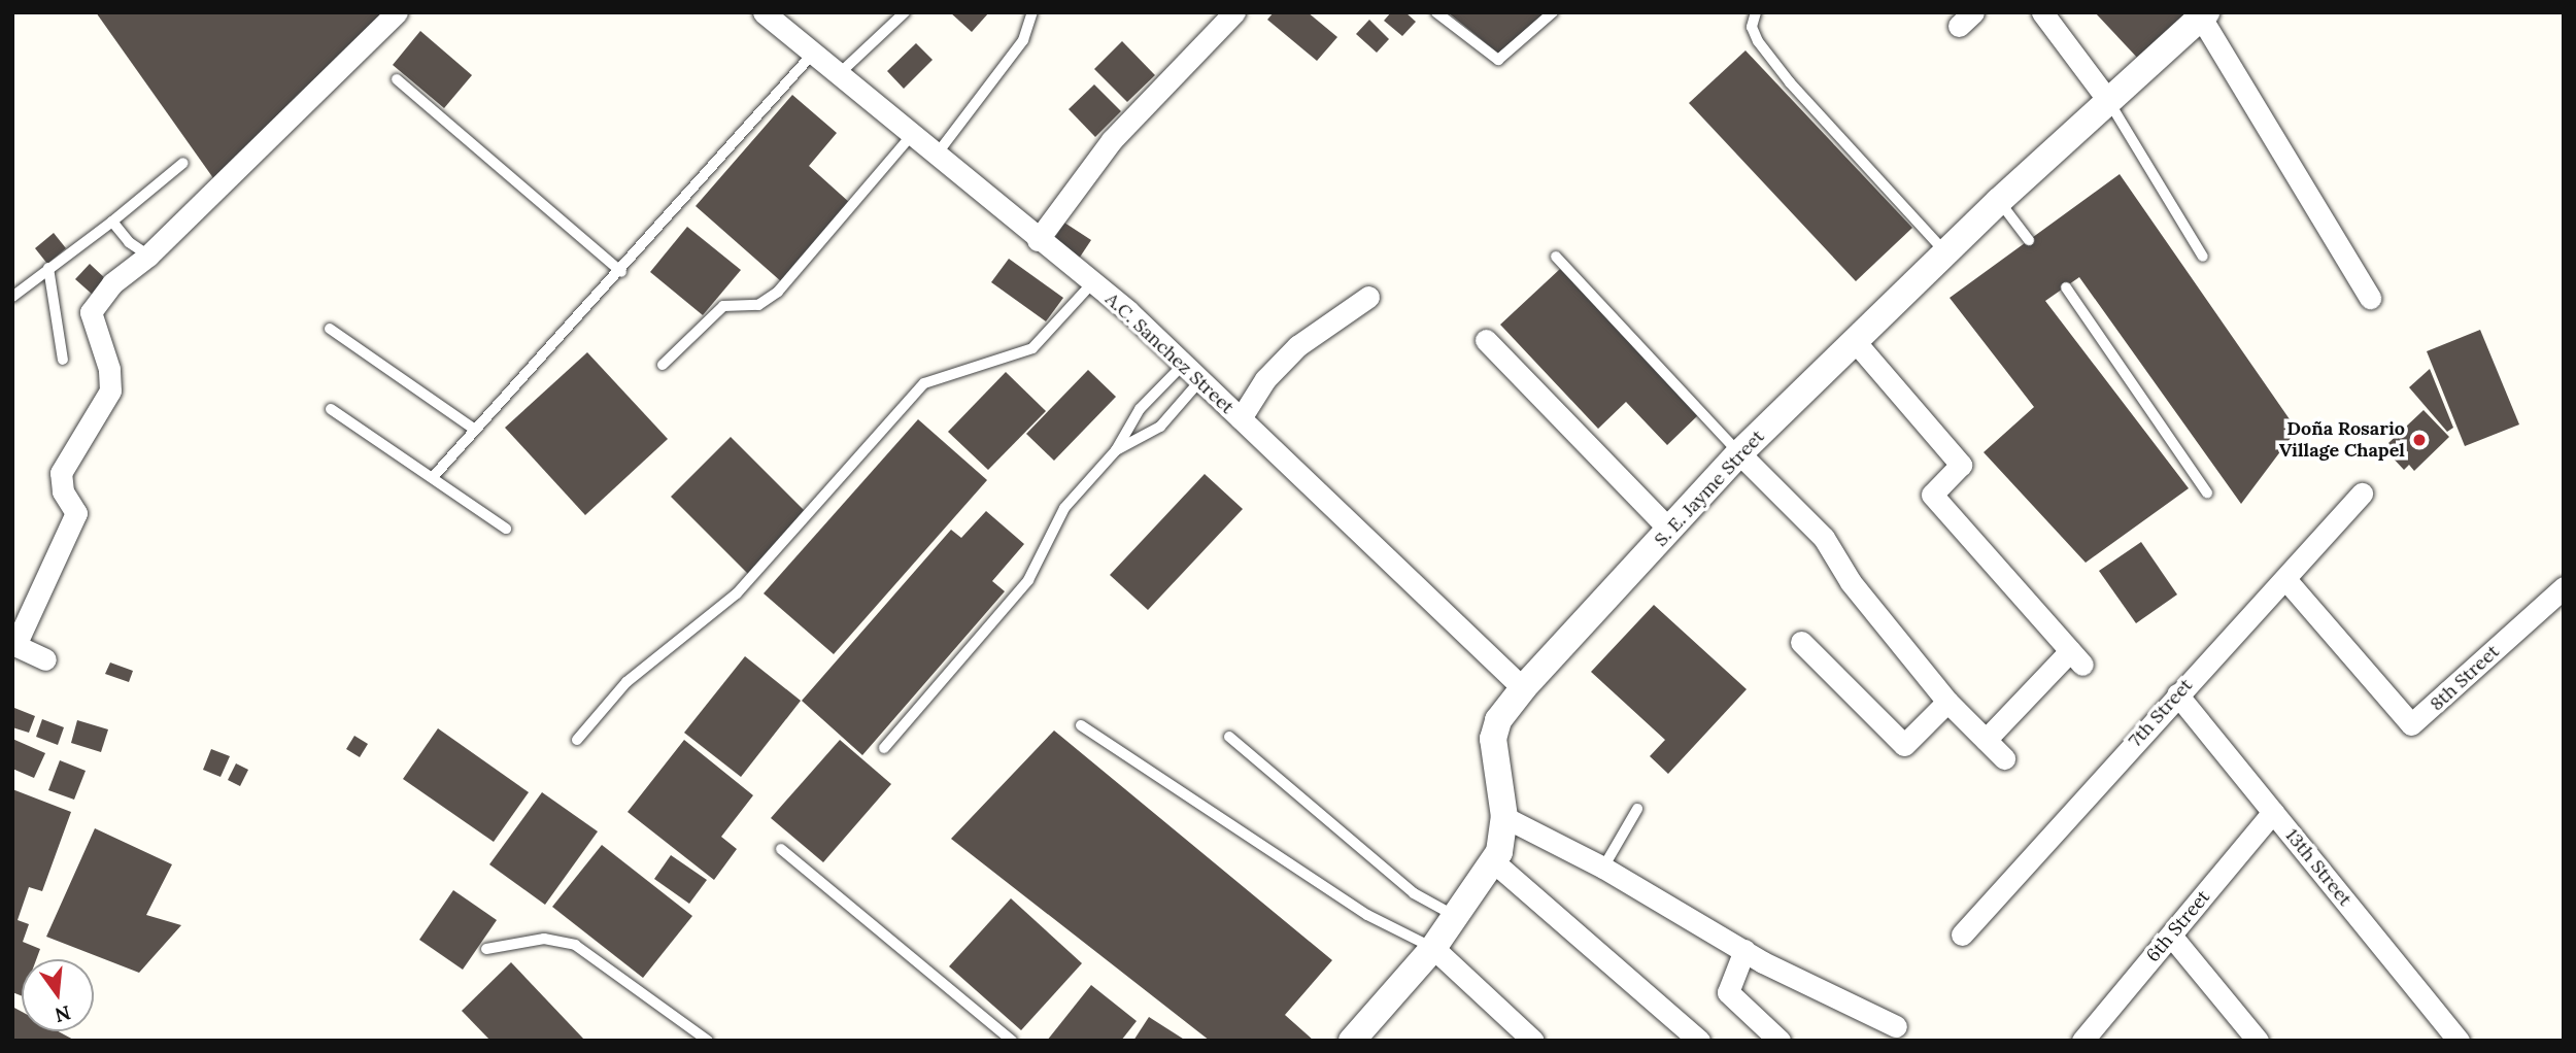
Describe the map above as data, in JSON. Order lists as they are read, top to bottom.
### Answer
{
  "streets": {
    "street": [
      "A.C. Sanchez Street",
      "S. E. Jayme Street",
      "8th Street",
      "7th Street",
      "13th Street",
      "6th Street"
    ]
  },
  "crossings": [
    ["A.C. Sanchez Street", "S. E. Jayme Street"],
    ["8th Street", "7th Street"],
    ["7th Street", "13th Street"],
    ["13th Street", "6th Street"]
  ],
  "places": ["Doña Rosario Village Chapel"],
  "north": "bottom"
}
